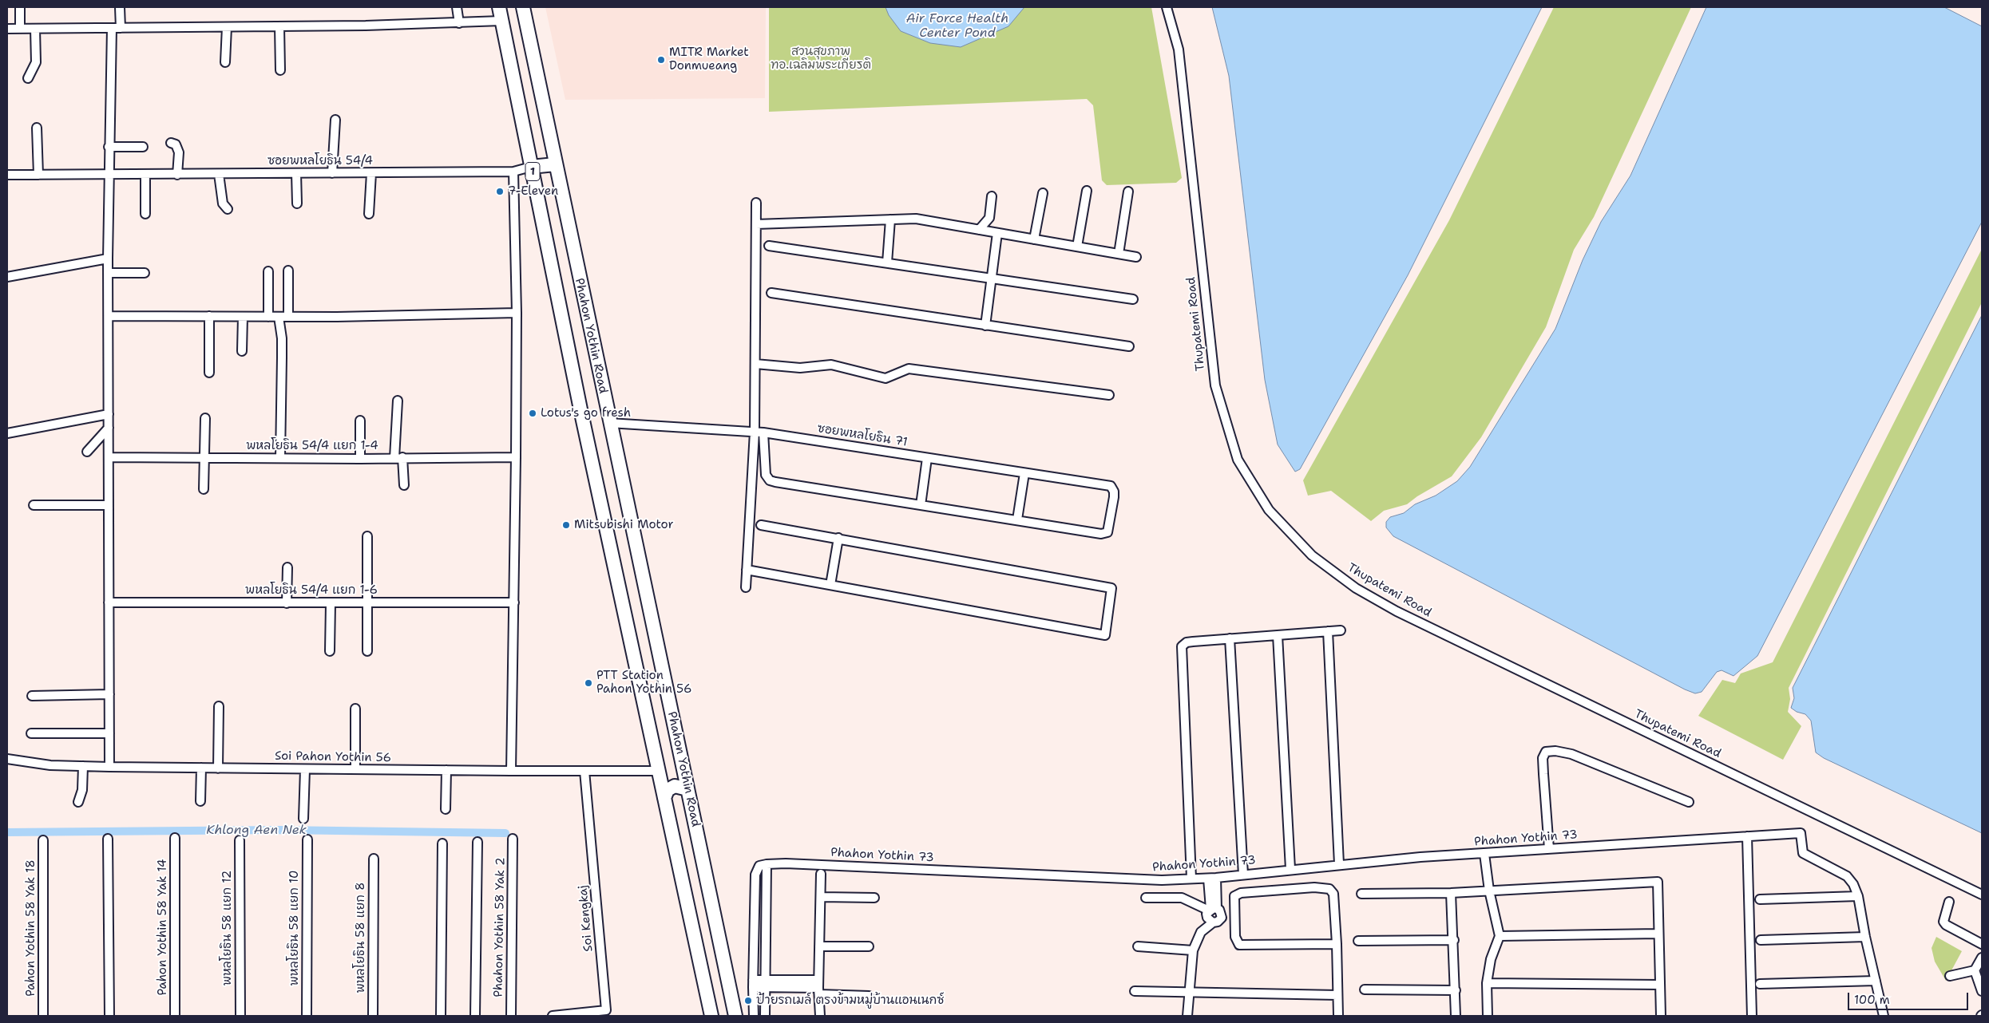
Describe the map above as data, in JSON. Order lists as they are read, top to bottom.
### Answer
{
  "streets": {
    "main road": ["1", "Phahon Yothin Road"],
    "street": [
      "ซอยพหลโยธิน 54/4",
      "Thupatemi Road",
      "ซอยพหลโยธิน 71",
      "พหลโยธิน 54/4 แยก 1-4",
      "พหลโยธิน 54/4 แยก 1-6",
      "Soi Pahon Yothin 56",
      "Phahon Yothin 73",
      "Soi Kengkaj",
      "Pahon Yothin 58 Yak 14",
      "Phahon Yothin 58 Yak 2",
      "Pahon Yothin 58 Yak 18",
      "พหลโยธิน 58 แยก 12",
      "พหลโยธิน 58 แยก 10",
      "พหลโยธิน 58 แยก 8"
    ]
  },
  "crossings": [
    ["ซอยพหลโยธิน 54/4", "Phahon Yothin Road"],
    ["Phahon Yothin Road", "ซอยพหลโยธิน 71"],
    ["Phahon Yothin Road", "Soi Pahon Yothin 56"],
    ["Soi Pahon Yothin 56", "Soi Kengkaj"]
  ],
  "water": ["Air Force Health Center Pond", "Khlong Aen Nek"],
  "parks": ["สวนสุขภาพ ทอ.เฉลิมพระเกียรติ"],
  "places": [
    "MITR Market Donmueang",
    "7-Eleven",
    "Lotus's go fresh",
    "Mitsubishi Motor",
    "PTT Station Pahon Yothin 56",
    "ป้ายรถเมล์ ตรงข้ามหมู่บ้านแอนเนกซ์"
  ],
  "scale_bar": "100 m"
}
